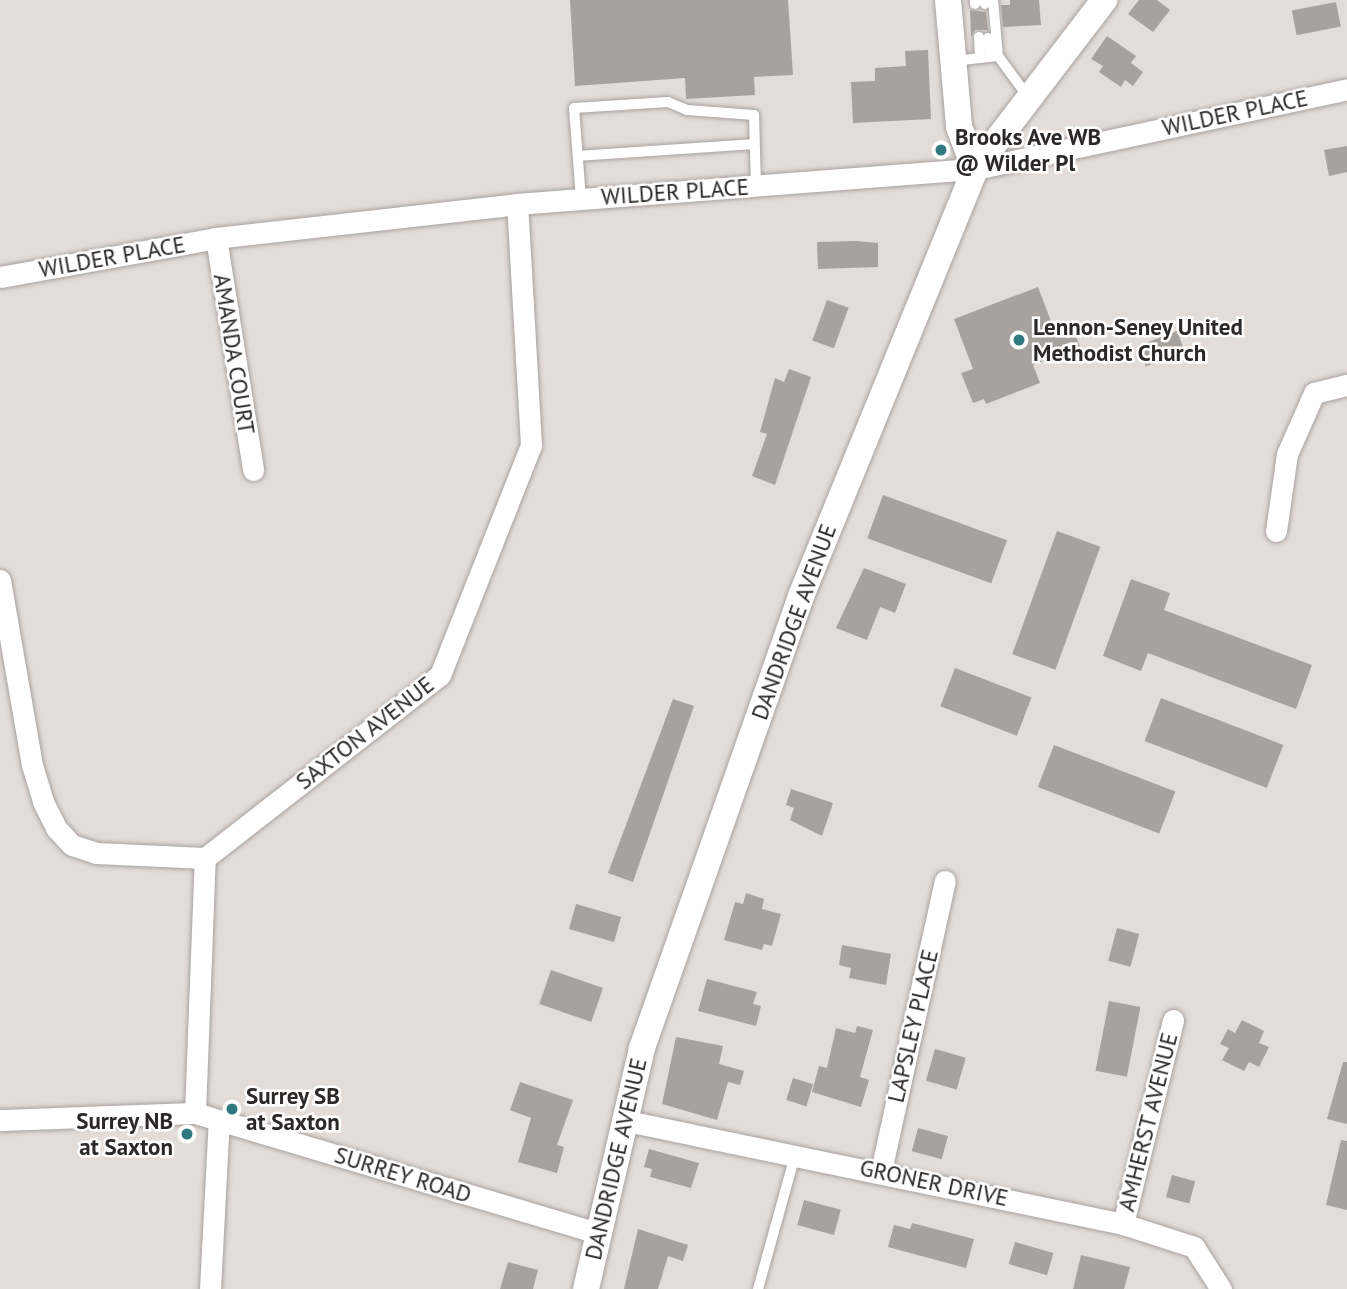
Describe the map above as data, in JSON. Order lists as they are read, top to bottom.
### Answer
{
  "streets": {
    "street": [
      "WILDER PLACE",
      "AMANDA COURT",
      "DANDRIDGE AVENUE",
      "SAXTON AVENUE",
      "LAPSLEY PLACE",
      "AMHERST AVENUE",
      "SURREY ROAD",
      "GRONER DRIVE"
    ]
  },
  "crossings": [
    ["WILDER PLACE", "AMANDA COURT"],
    ["WILDER PLACE", "DANDRIDGE AVENUE"],
    ["WILDER PLACE", "SAXTON AVENUE"],
    ["DANDRIDGE AVENUE", "SURREY ROAD"],
    ["DANDRIDGE AVENUE", "GRONER DRIVE"],
    ["LAPSLEY PLACE", "GRONER DRIVE"],
    ["AMHERST AVENUE", "GRONER DRIVE"]
  ],
  "places": [
    "Brooks Ave WB @ Wilder Pl",
    "Lennon-Seney United Methodist Church",
    "Surrey SB at Saxton",
    "Surrey NB at Saxton"
  ]
}
